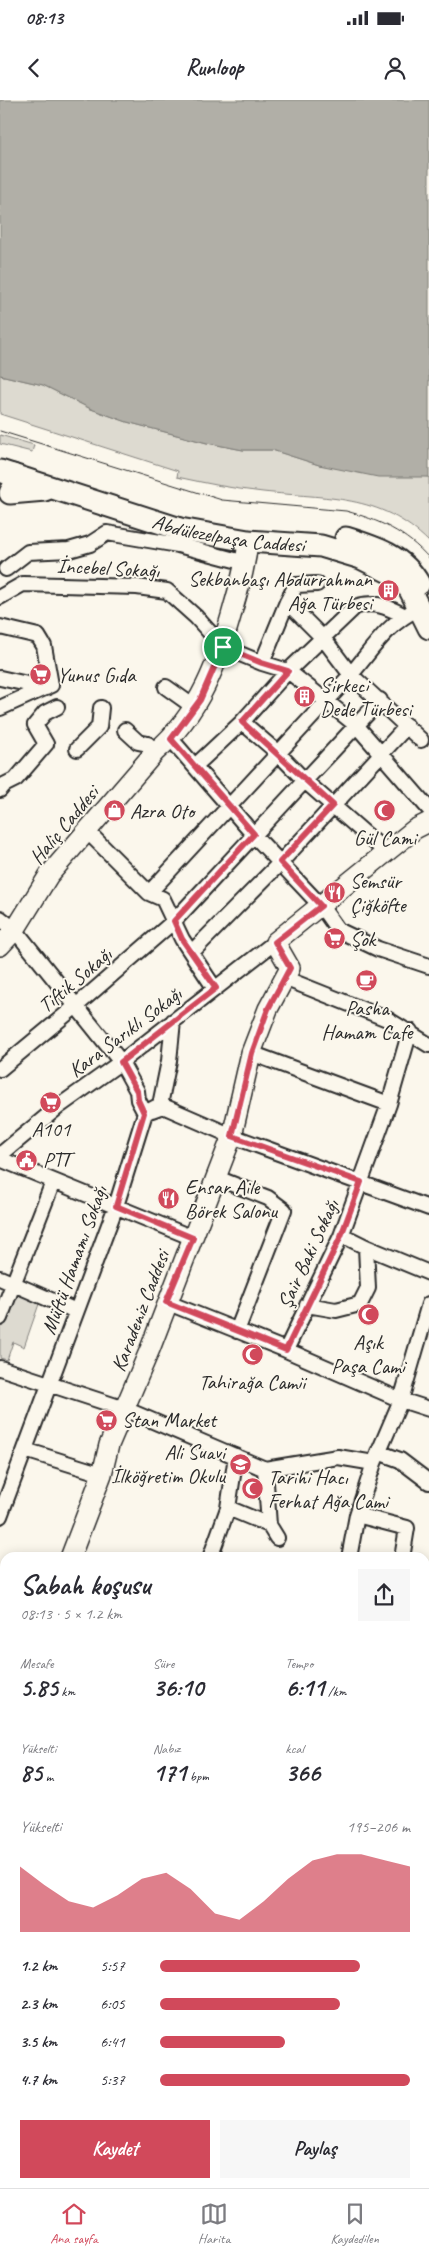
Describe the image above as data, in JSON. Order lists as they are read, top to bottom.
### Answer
{
  "streets": {
    "main road": ["Abdülezelpaşa Caddesi"],
    "street": [
      "İncebel Sokağı",
      "Haliç Caddesi",
      "Tiftik Sokağı",
      "Kara Sarıklı Sokağı",
      "Şair Baki Sokağı",
      "Müftü Hamamı Sokağı",
      "Karadeniz Caddesi"
    ]
  },
  "crossings": [
    ["Abdülezelpaşa Caddesi", "Haliç Caddesi"],
    ["İncebel Sokağı", "Haliç Caddesi"],
    ["Kara Sarıklı Sokağı", "Karadeniz Caddesi"]
  ],
  "places": {
    "building": ["Sekbanbaşı Abdurrahman Ağa Türbesi", "Sirkeci Dede Türbesi"],
    "supermarket": [
      "Yunus Gıda",
      "Şok",
      "A101",
      "Stan Market"
    ],
    "shop": ["Azra Oto"],
    "mosque": [
      "Gül Cami",
      "Aşık Paşa Cami",
      "Tahirağa Camii",
      "Tarihi Hacı Ferhat Ağa Cami"
    ],
    "restaurant": ["Semsür Çiğköfte", "Ensar Aile Börek Salonu"],
    "cafe": ["Pasha Hamam Cafe"],
    "public building": ["PTT"],
    "school or university": ["Ali Suavi İlköğretim Okulu"]
  },
  "page": {
    "status": "08:13",
    "header": "Runloop",
    "heading": ["Sabah koşusu", "08:13 · 5 × 1.2 km"],
    "stats": [
      ["Mesafe", "5.85 km"],
      ["Süre", "36:10"],
      ["Tempo", "6:11 /km"],
      ["Yükselti", "85 m"],
      ["Nabız", "171 bpm"],
      ["kcal", "366"]
    ],
    "chart": ["Yükselti", "195–206 m"],
    "list": [
      {
        "name": "1.2 km",
        "note": "5:57"
      },
      {
        "name": "2.3 km",
        "note": "6:05"
      },
      {
        "name": "3.5 km",
        "note": "6:41"
      },
      {
        "name": "4.7 km",
        "note": "5:37"
      }
    ],
    "buttons": ["Kaydet", "Paylaş"],
    "tabs": ["Ana sayfa", "Harita", "Kaydedilen"]
  }
}
